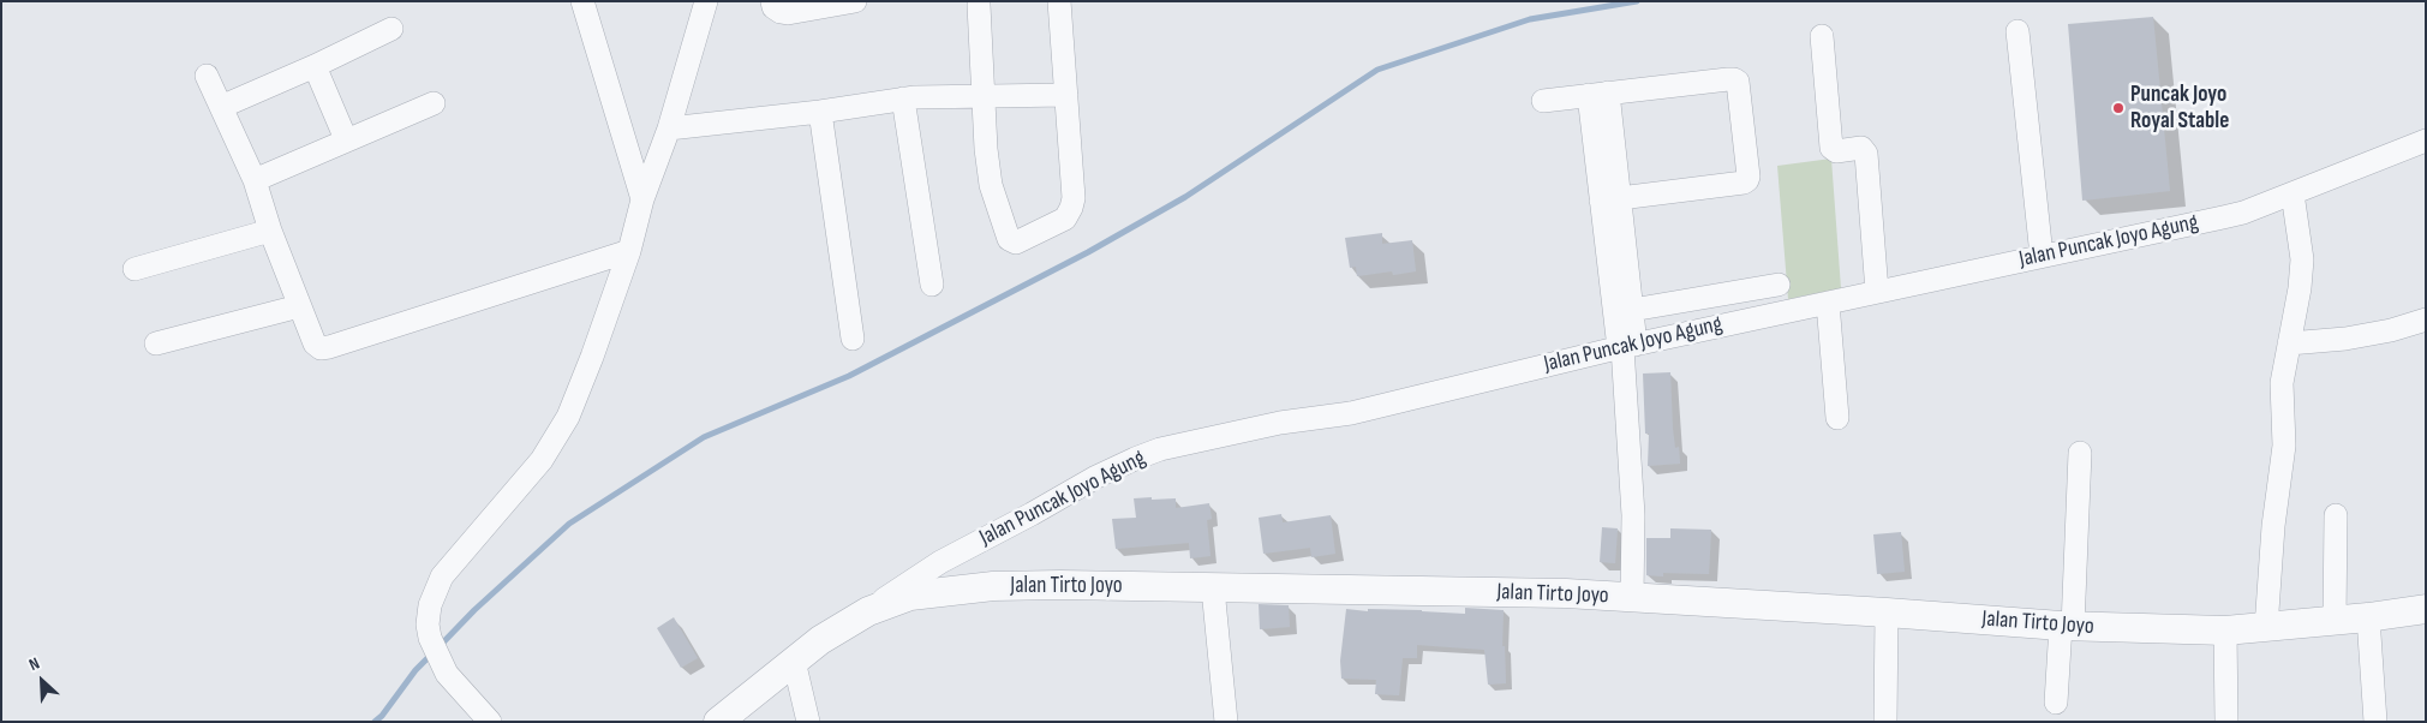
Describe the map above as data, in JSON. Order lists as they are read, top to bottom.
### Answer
{
  "streets": {
    "street": ["Jalan Puncak Joyo Agung", "Jalan Tirto Joyo"]
  },
  "crossings": [
    ["Jalan Puncak Joyo Agung", "Jalan Tirto Joyo"]
  ],
  "places": ["Puncak Joyo Royal Stable"],
  "north": "top left"
}
